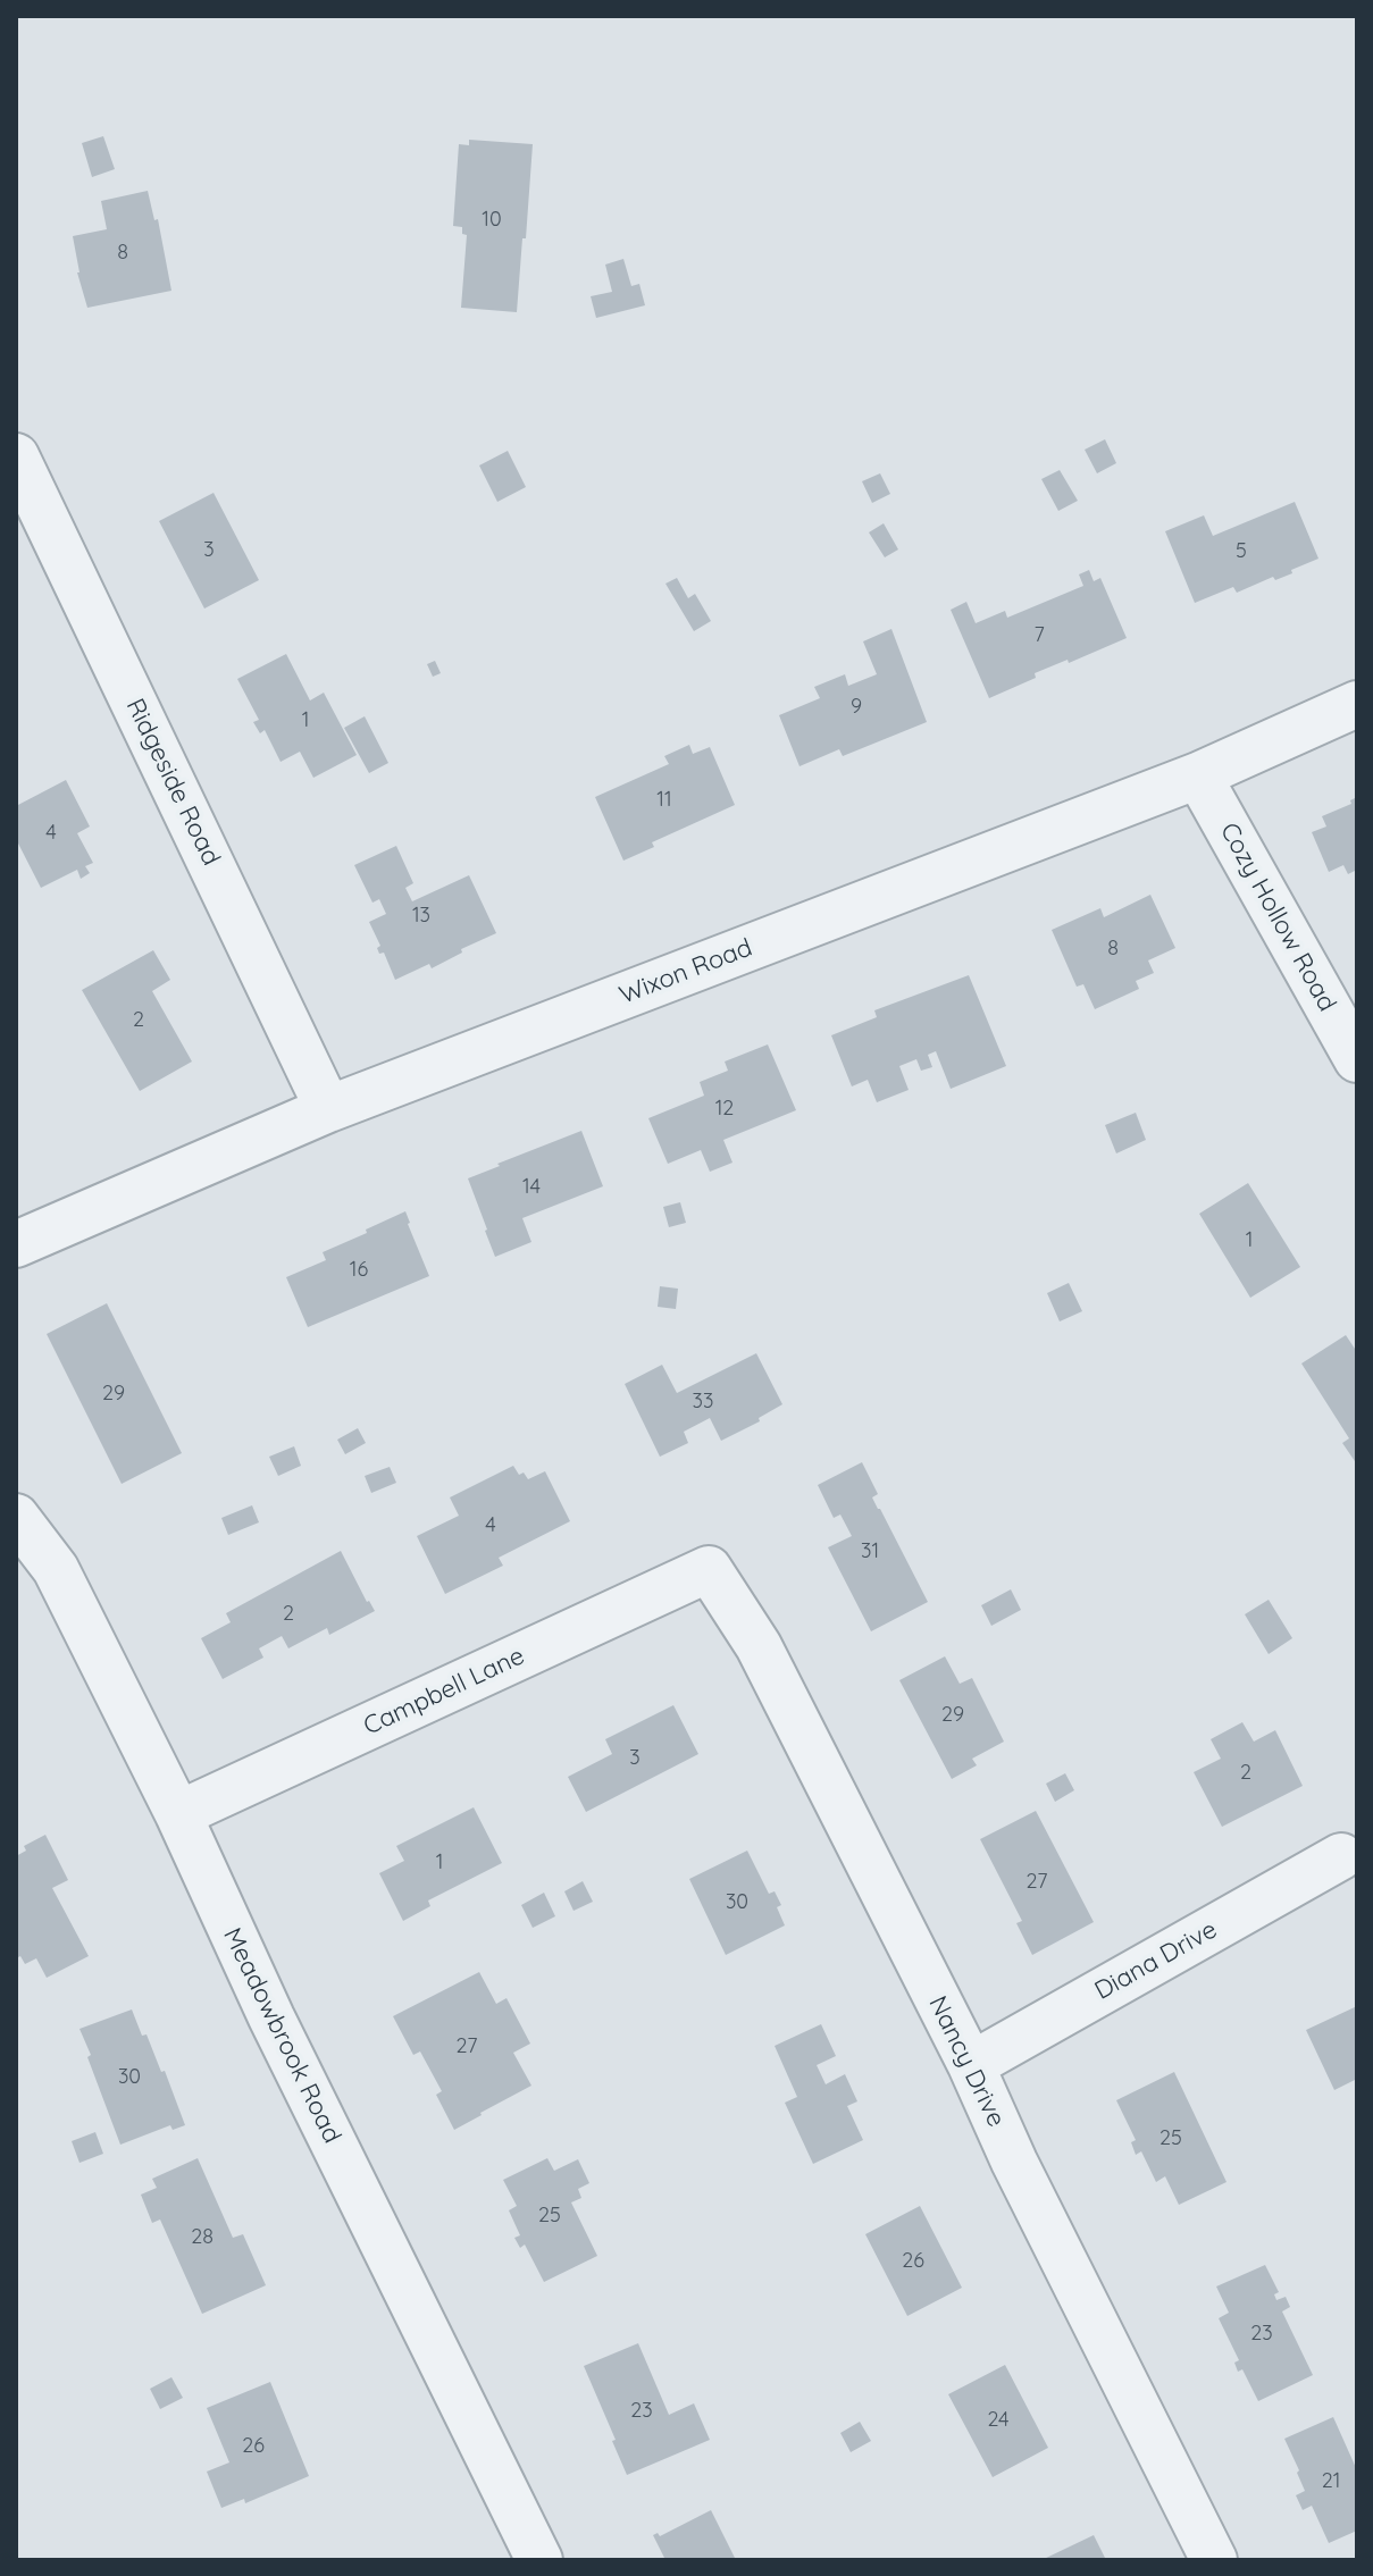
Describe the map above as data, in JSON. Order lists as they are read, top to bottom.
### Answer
{
  "streets": {
    "street": [
      "Ridgeside Road",
      "Cozy Hollow Road",
      "Wixon Road",
      "Campbell Lane",
      "Diana Drive",
      "Meadowbrook Road",
      "Nancy Drive"
    ]
  },
  "crossings": [
    ["Ridgeside Road", "Wixon Road"],
    ["Cozy Hollow Road", "Wixon Road"],
    ["Campbell Lane", "Meadowbrook Road"],
    ["Campbell Lane", "Nancy Drive"],
    ["Diana Drive", "Nancy Drive"]
  ],
  "house_numbers": [
    "10",
    "8",
    "3",
    "5",
    "7",
    "9",
    "1",
    "11",
    "4",
    "13",
    "8",
    "2",
    "12",
    "14",
    "1",
    "16",
    "29",
    "33",
    "4",
    "31",
    "2",
    "29",
    "3",
    "2",
    "1",
    "27",
    "30",
    "27",
    "30",
    "25",
    "25",
    "28",
    "26",
    "23",
    "23",
    "24",
    "26",
    "21"
  ]
}
